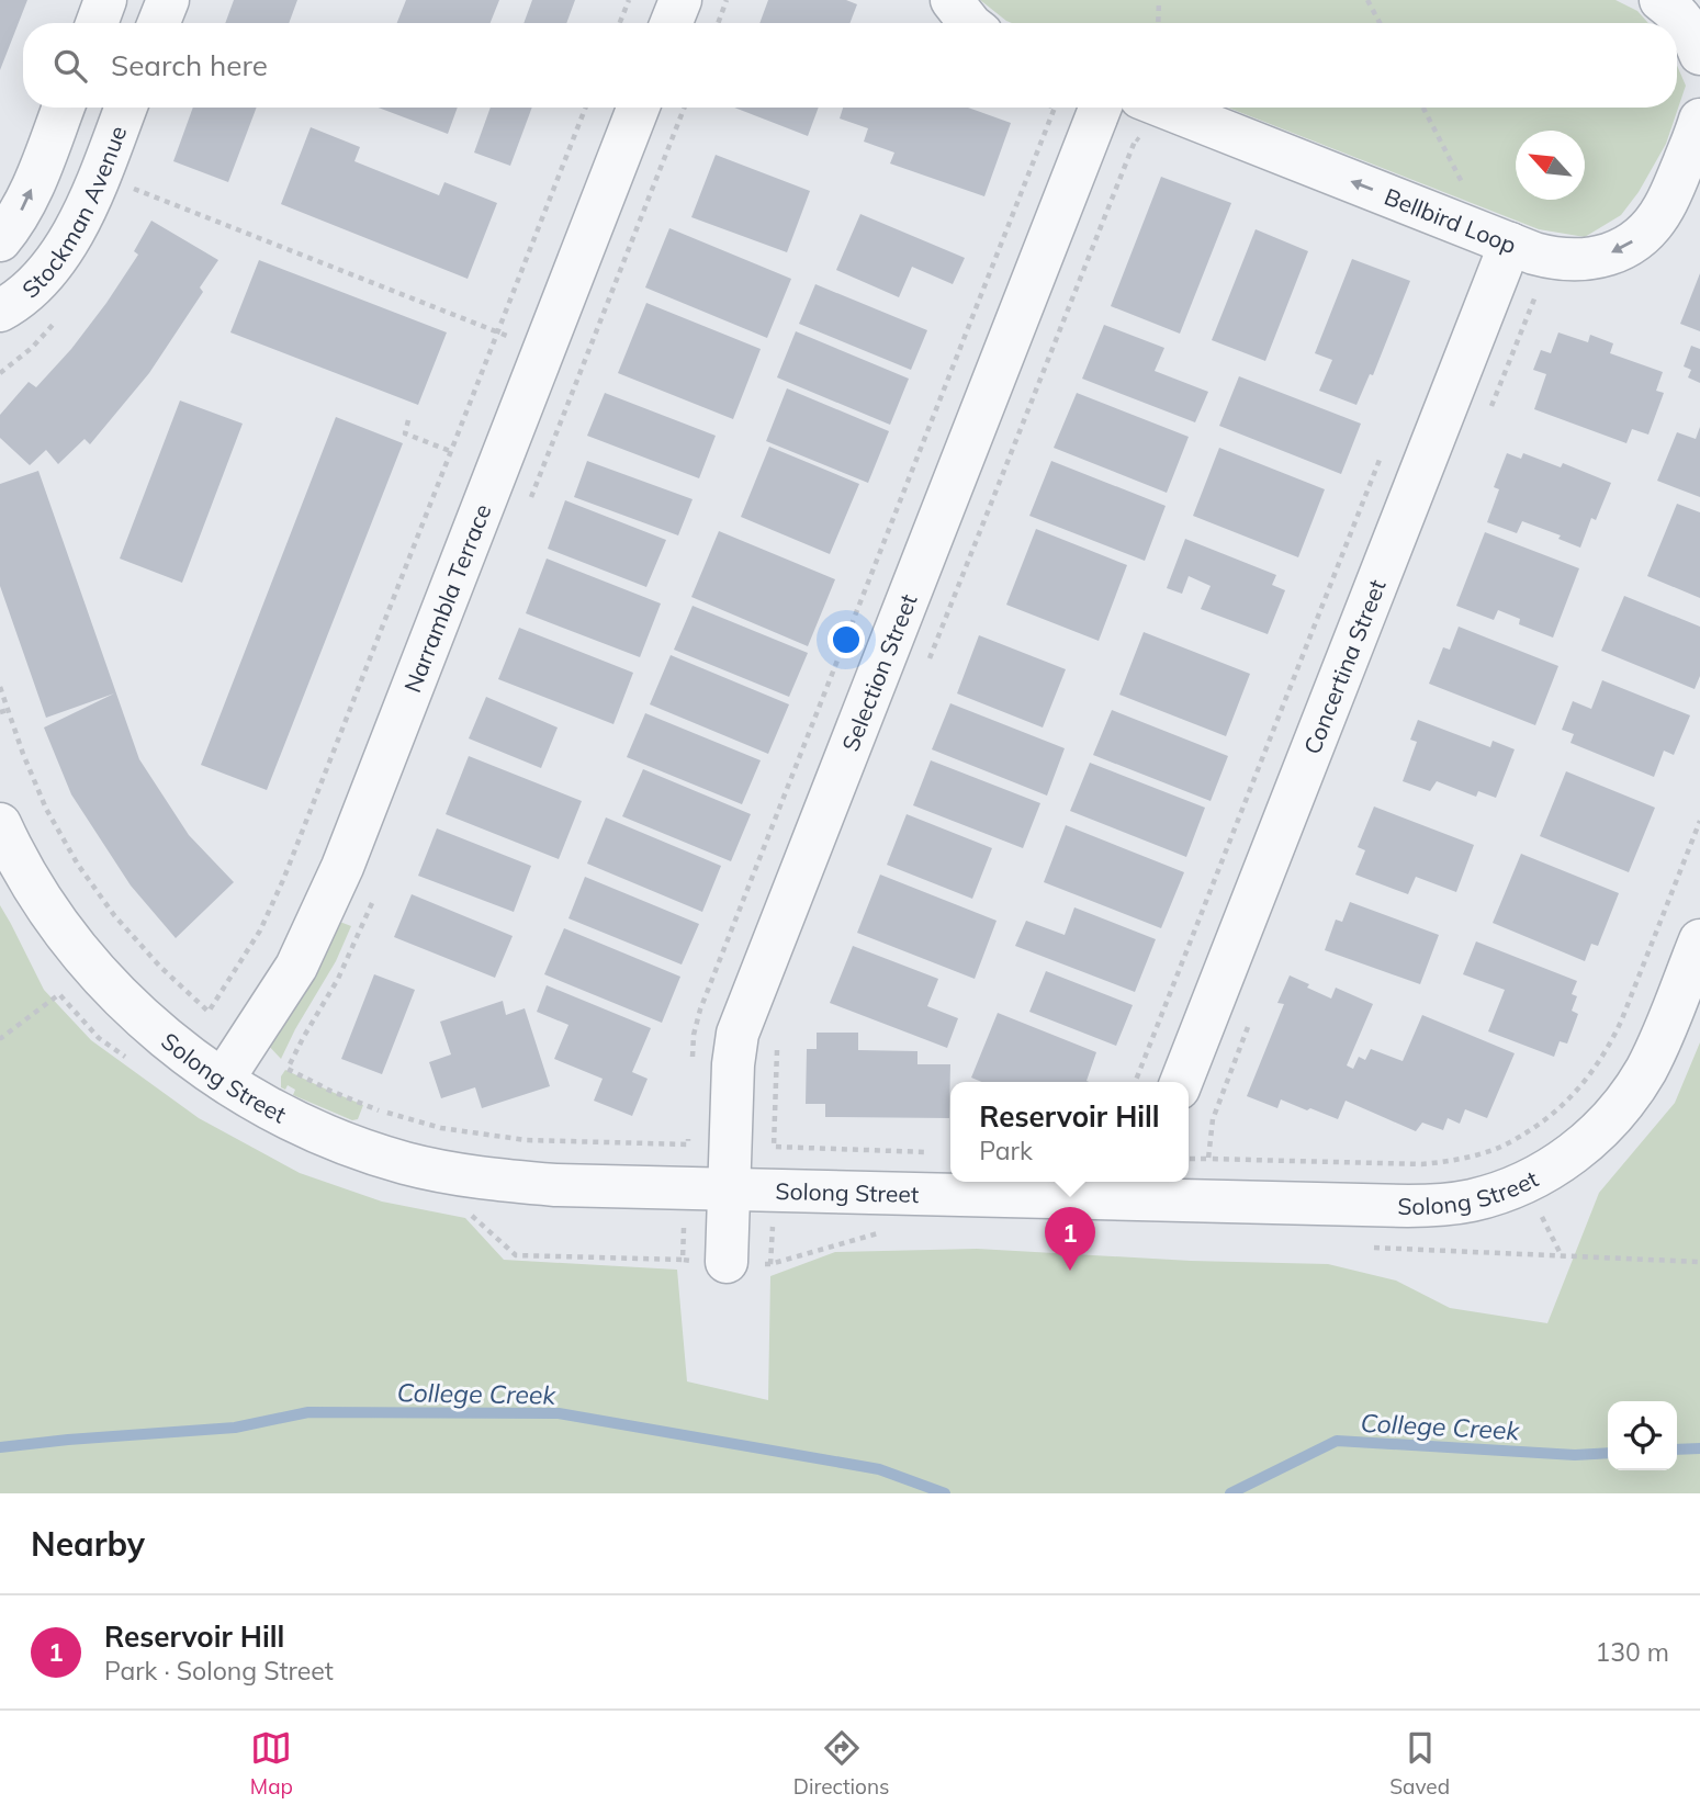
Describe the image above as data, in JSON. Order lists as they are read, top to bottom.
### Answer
{
  "streets": {
    "street": [
      "Stockman Avenue",
      "Bellbird Loop",
      "Narrambla Terrace",
      "Concertina Street",
      "Selection Street",
      "Solong Street"
    ]
  },
  "crossings": [
    ["Bellbird Loop", "Concertina Street"],
    ["Narrambla Terrace", "Solong Street"],
    ["Selection Street", "Solong Street"]
  ],
  "one_way": ["Bellbird Loop"],
  "water": ["College Creek"],
  "north": "top left",
  "page": {
    "search": "Search here",
    "popup": ["Reservoir Hill", "Park"],
    "pins": "1",
    "heading": "Nearby",
    "list": [
      {
        "mark": "1",
        "name": "Reservoir Hill",
        "note": "Park · Solong Street",
        "value": "130 m"
      }
    ],
    "nav": ["Map", "Directions", "Saved"]
  }
}
